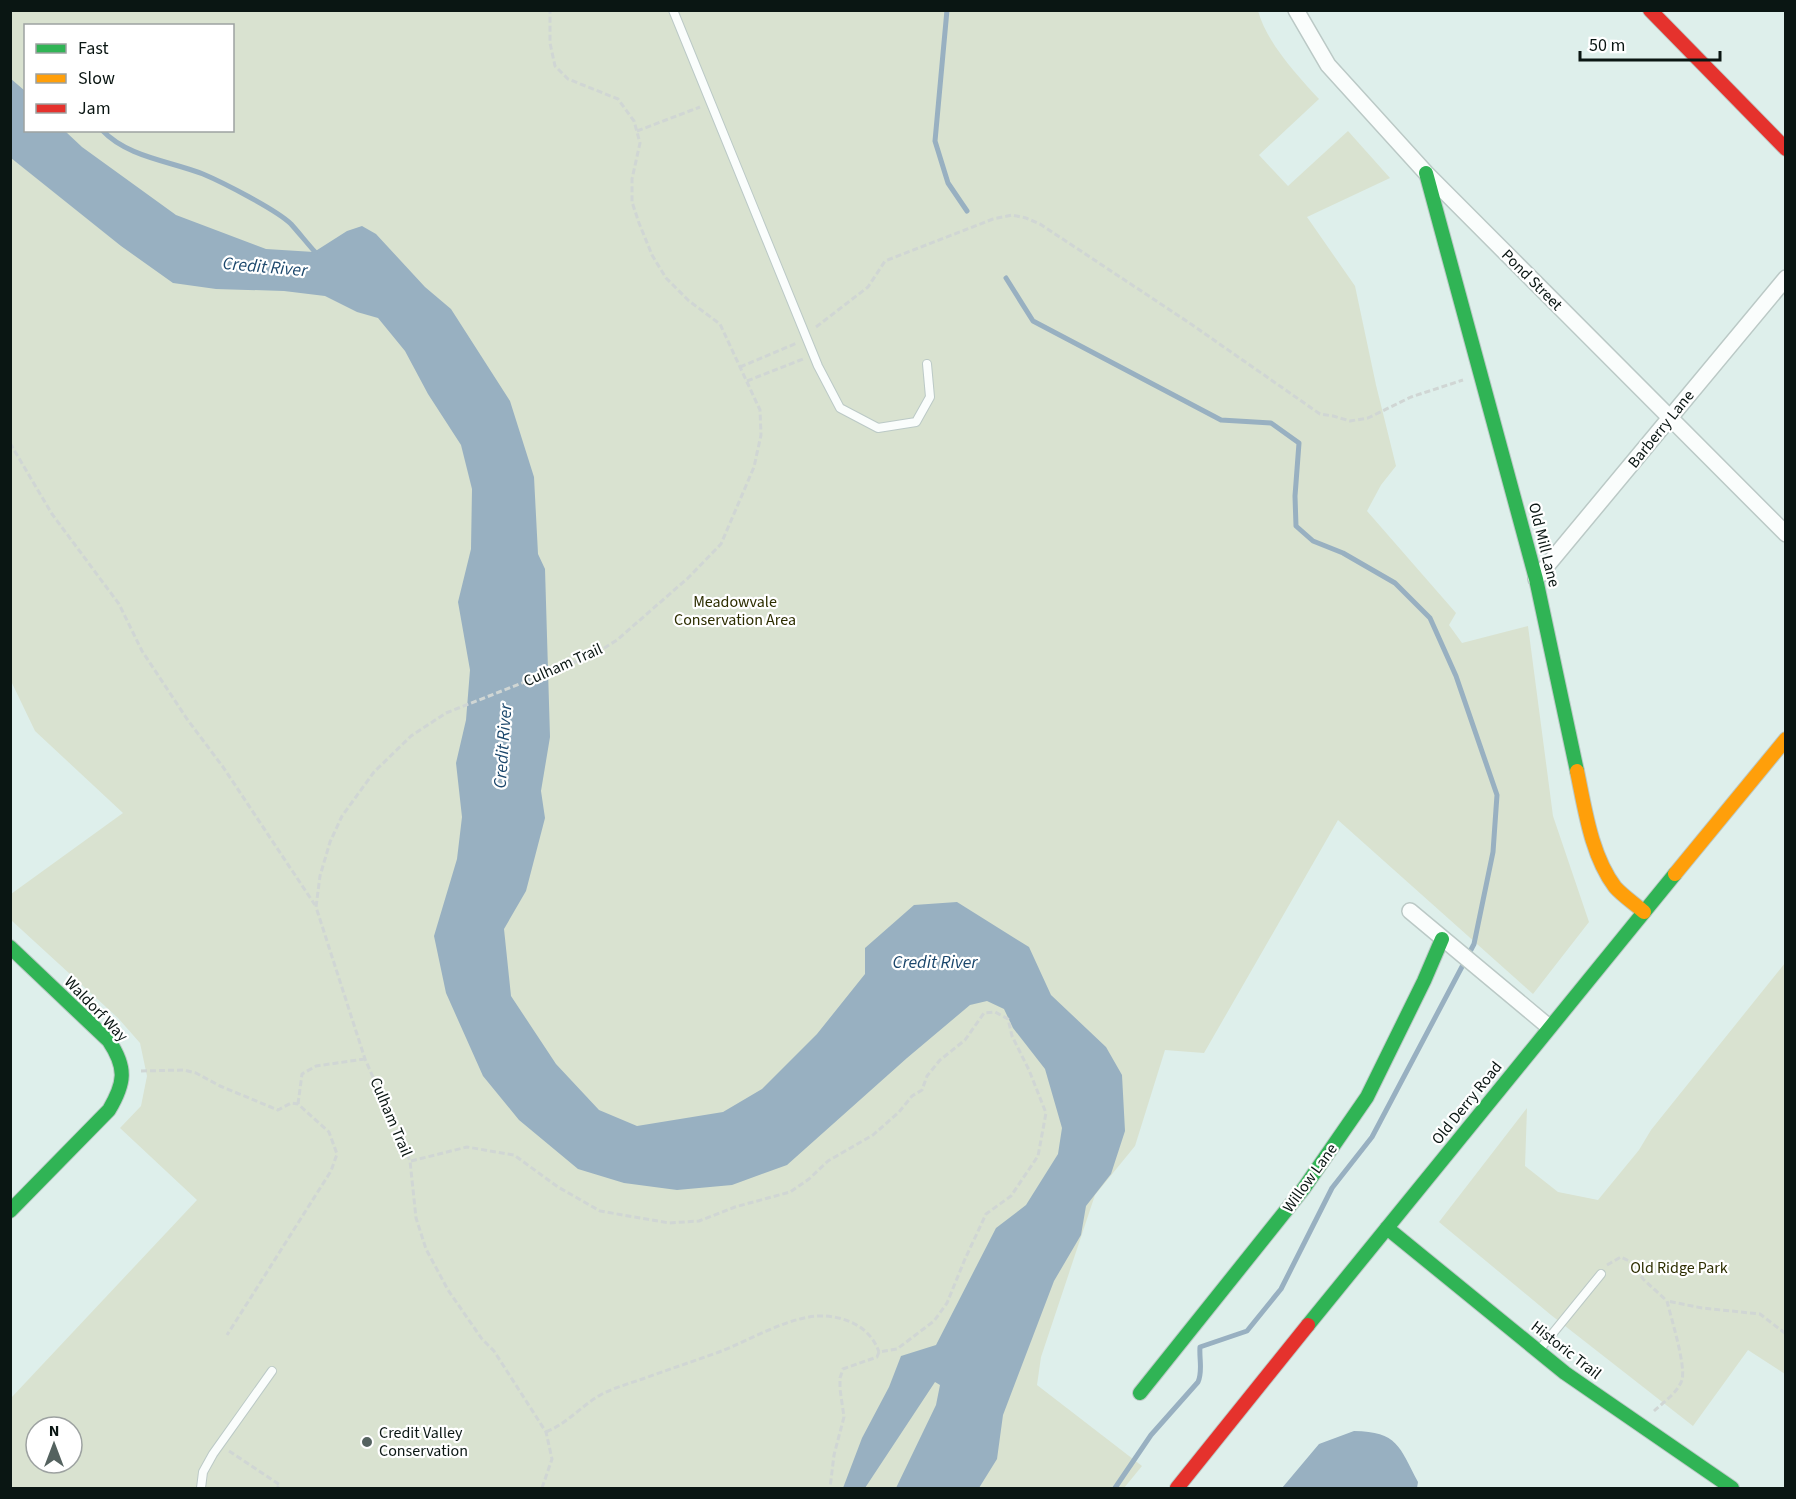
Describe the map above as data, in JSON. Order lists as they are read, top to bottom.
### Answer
{
  "streets": {
    "street": [
      "Pond Street",
      "Barberry Lane",
      "Old Mill Lane",
      "Waldorf Way",
      "Old Derry Road",
      "Willow Lane",
      "Historic Trail"
    ],
    "path": ["Culham Trail"]
  },
  "crossings": [
    ["Pond Street", "Barberry Lane"],
    ["Pond Street", "Old Mill Lane"],
    ["Barberry Lane", "Old Mill Lane"],
    ["Old Mill Lane", "Old Derry Road"],
    ["Old Derry Road", "Historic Trail"]
  ],
  "water": ["Credit River"],
  "parks": ["Meadowvale Conservation Area", "Old Ridge Park"],
  "places": ["Credit Valley Conservation"],
  "legend": ["Fast", "Slow", "Jam"],
  "scale_bar": "50 m",
  "north": "top"
}
